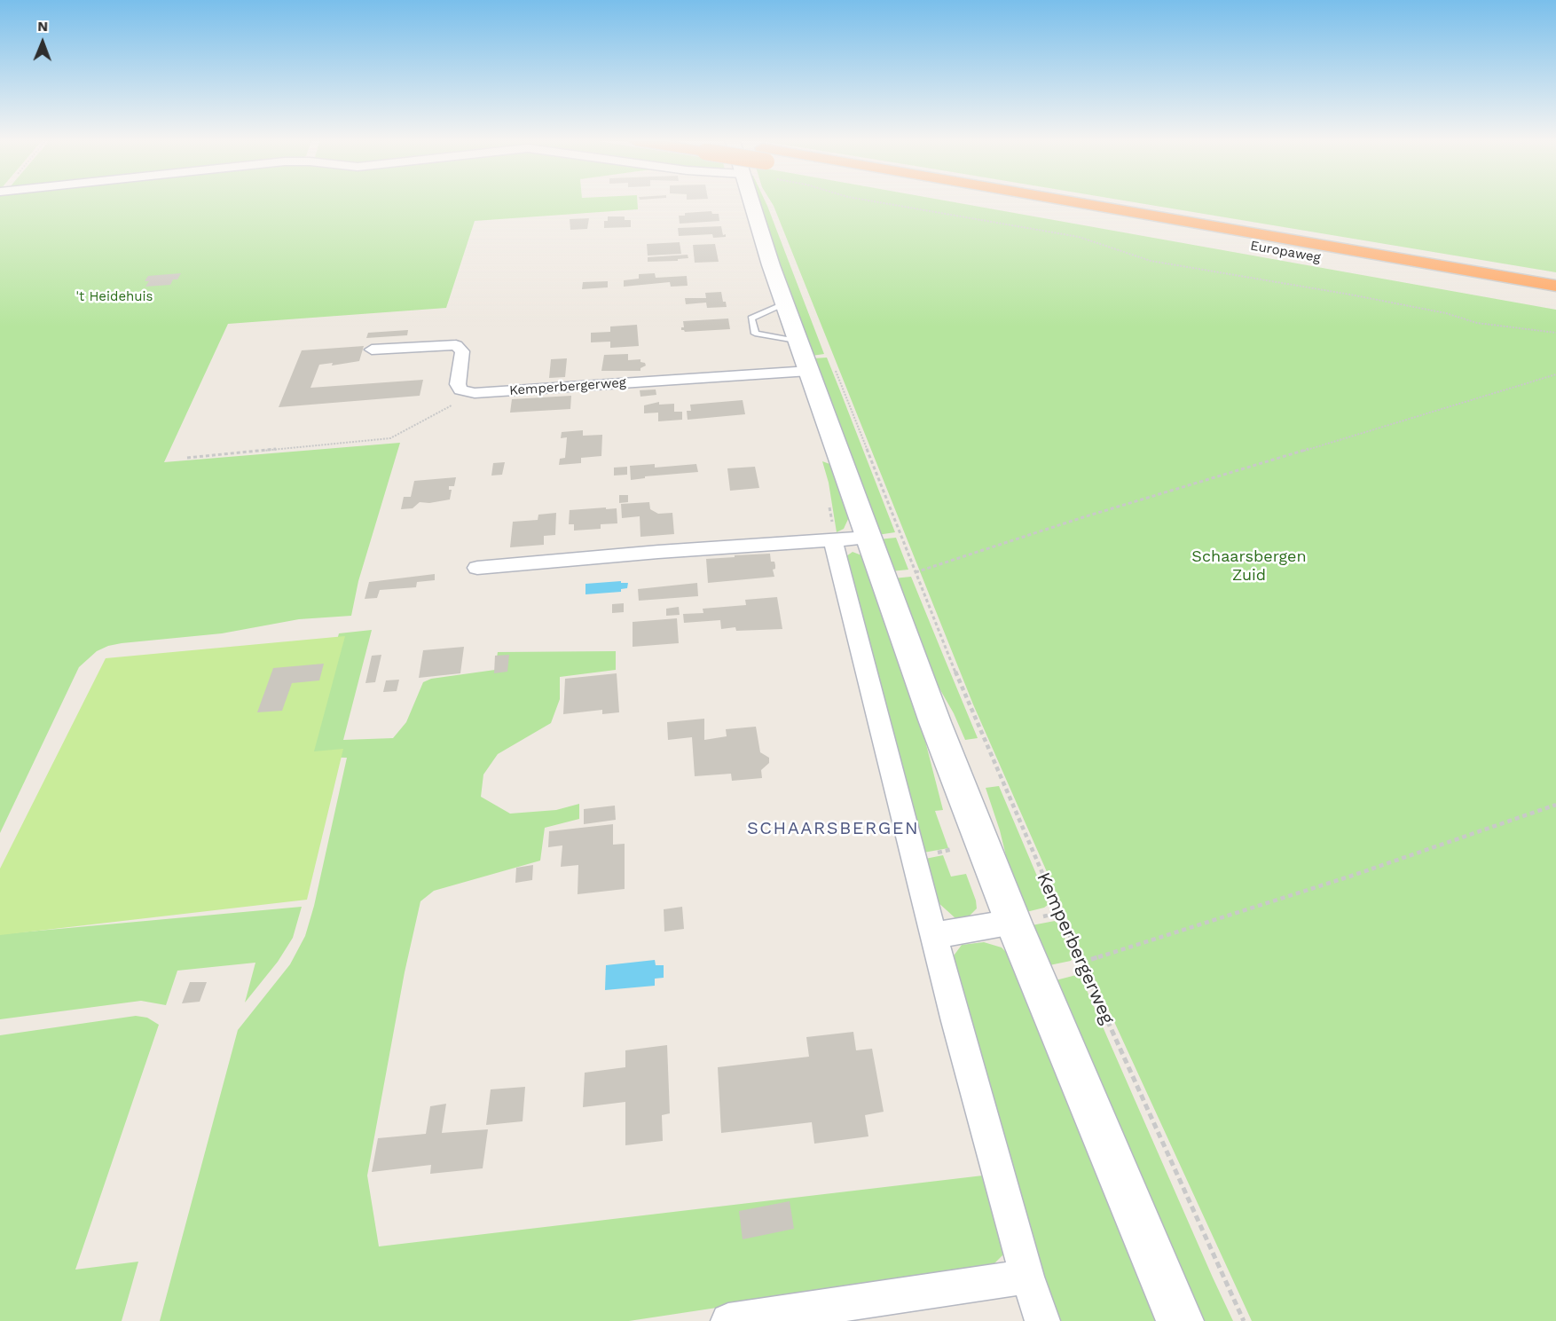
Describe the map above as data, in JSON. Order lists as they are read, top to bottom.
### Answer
{
  "streets": {
    "highway": ["Europaweg"],
    "street": ["Kemperbergerweg"]
  },
  "districts": ["SCHAARSBERGEN"],
  "parks": ["'t Heidehuis", "Schaarsbergen Zuid"],
  "north": "top"
}
